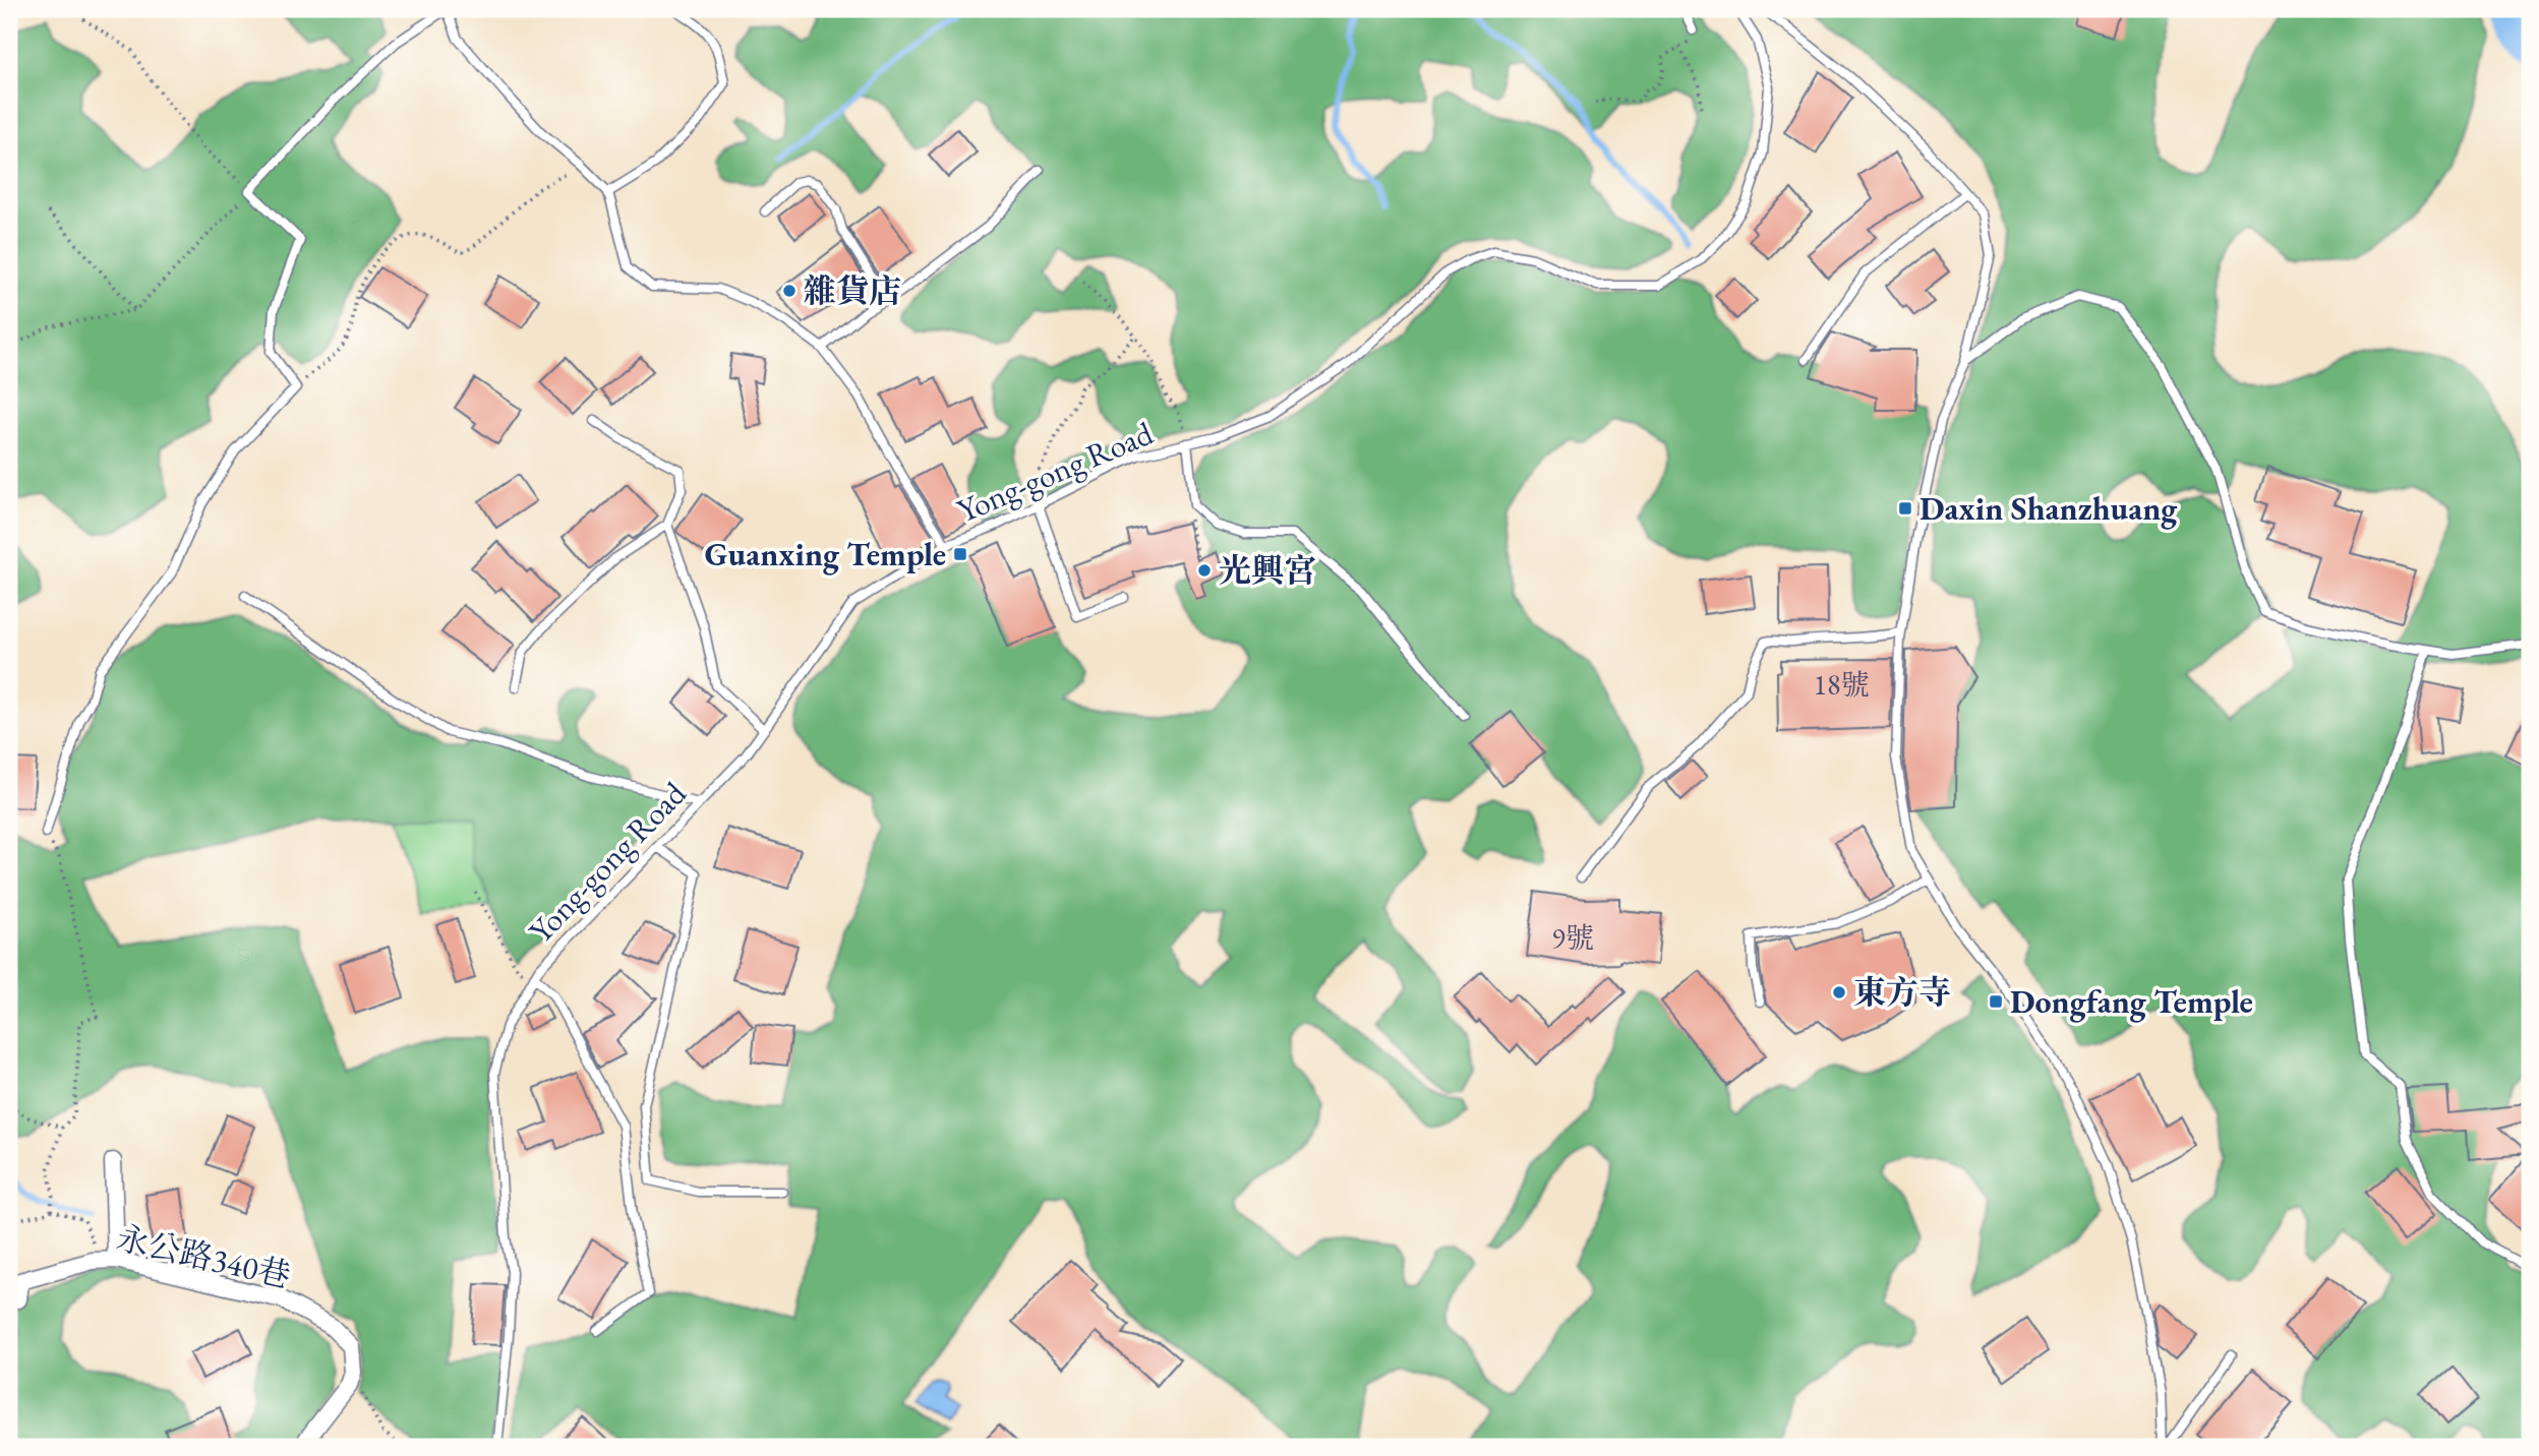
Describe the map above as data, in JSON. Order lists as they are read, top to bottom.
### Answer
{
  "streets": {
    "street": ["永公路340巷"],
    "lane": ["Yong-gong Road"]
  },
  "places": {
    "other": ["雜貨店", "光興宮", "東方寺"],
    "transit": ["Daxin Shanzhuang", "Guanxing Temple", "Dongfang Temple"]
  },
  "house_numbers": ["18號", "9號"]
}
